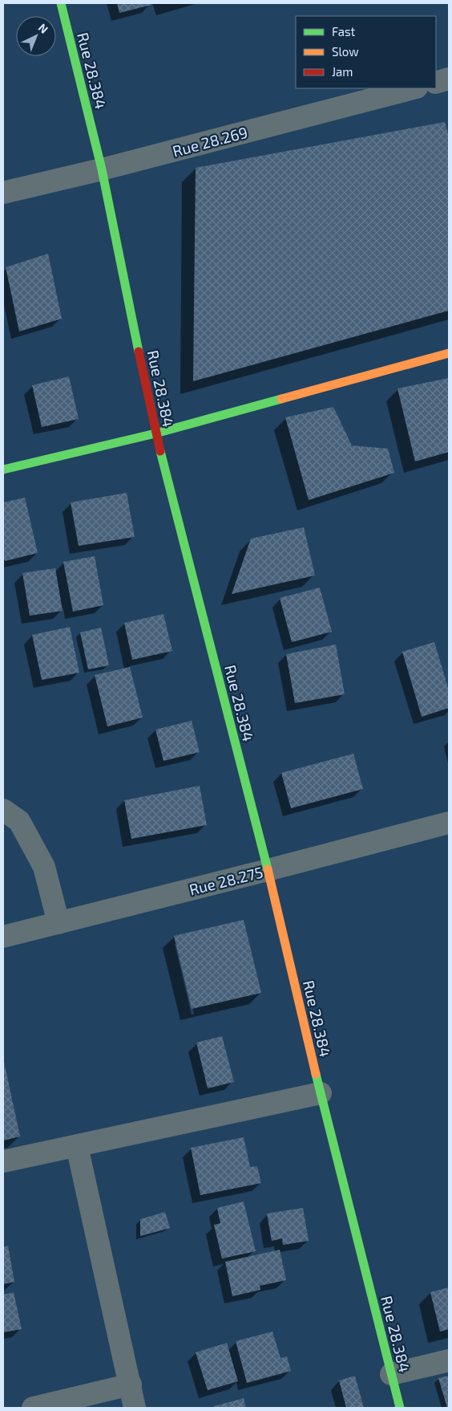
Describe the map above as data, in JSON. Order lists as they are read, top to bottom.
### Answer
{
  "streets": {
    "street": ["Rue 28.384", "Rue 28.269", "Rue 28.275"]
  },
  "crossings": [
    ["Rue 28.384", "Rue 28.269"],
    ["Rue 28.384", "Rue 28.275"]
  ],
  "legend": ["Fast", "Slow", "Jam"],
  "north": "top right"
}
